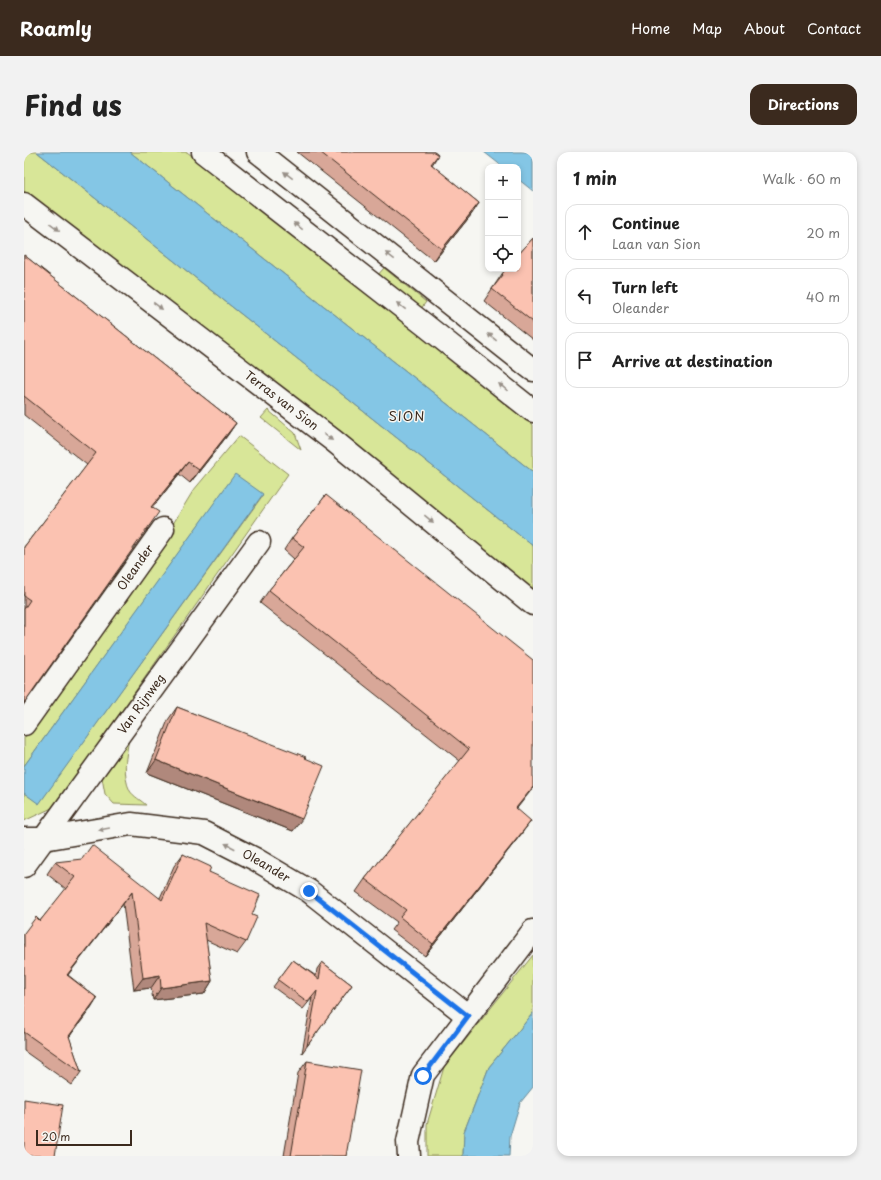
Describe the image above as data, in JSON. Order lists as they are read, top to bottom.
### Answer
{
  "streets": {
    "street": ["Terras van Sion", "Oleander", "Van Rijnweg"]
  },
  "crossings": [
    ["Oleander", "Van Rijnweg"]
  ],
  "one_way": ["Oleander"],
  "districts": ["SION"],
  "scale_bar": "20 m",
  "page": {
    "header": "Roamly",
    "nav": [
      "Home",
      "Map",
      "About",
      "Contact"
    ],
    "title": "Find us",
    "buttons": "Directions",
    "heading": ["1 min", "Walk · 60 m"],
    "map_buttons": ["+", "−"],
    "list": [
      ["Continue", "Laan van Sion", "20 m"],
      ["Turn left", "Oleander", "40 m"],
      "Arrive at destination"
    ],
    "scale": "20 m"
  }
}
